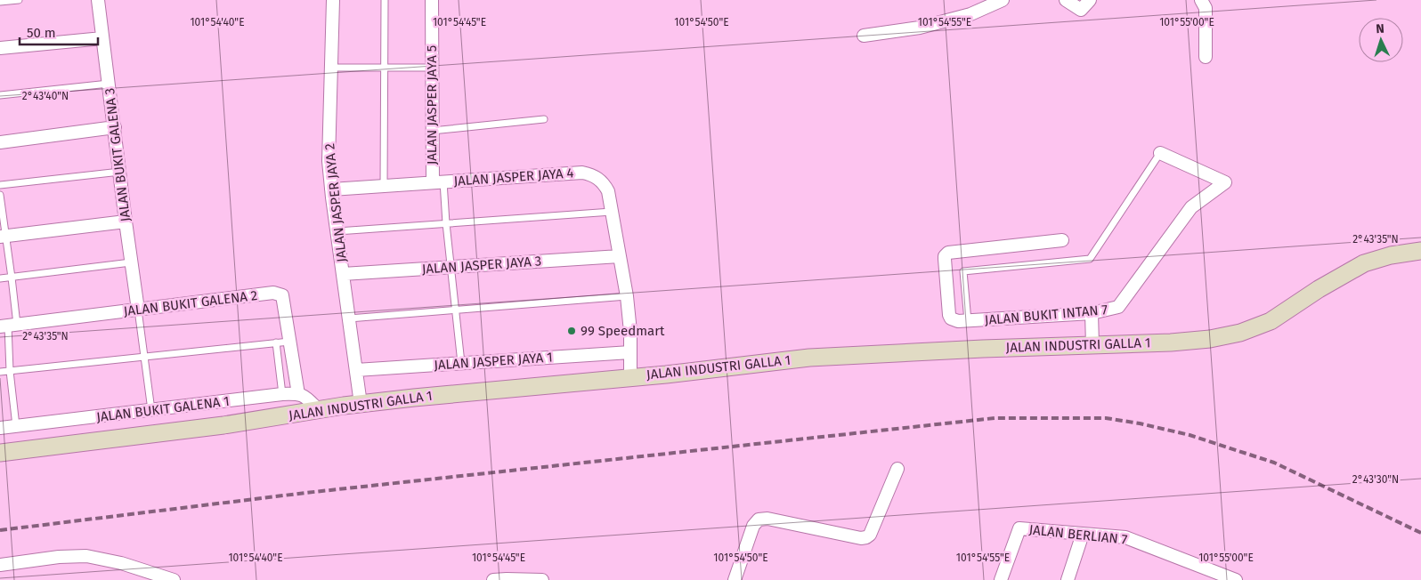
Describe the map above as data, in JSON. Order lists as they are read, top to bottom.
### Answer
{
  "streets": {
    "main road": ["JALAN INDUSTRI GALLA 1"],
    "street": [
      "JALAN JASPER JAYA 5",
      "JALAN BUKIT GALENA 3",
      "JALAN JASPER JAYA 4",
      "JALAN JASPER JAYA 2",
      "JALAN JASPER JAYA 3",
      "JALAN BUKIT GALENA 2",
      "JALAN BUKIT INTAN 7",
      "JALAN JASPER JAYA 1",
      "JALAN BUKIT GALENA 1",
      "JALAN BERLIAN 7"
    ]
  },
  "crossings": [
    ["JALAN JASPER JAYA 5", "JALAN JASPER JAYA 4"],
    ["JALAN BUKIT GALENA 3", "JALAN BUKIT GALENA 2"],
    ["JALAN JASPER JAYA 4", "JALAN JASPER JAYA 2"],
    ["JALAN JASPER JAYA 4", "JALAN JASPER JAYA 3"],
    ["JALAN JASPER JAYA 4", "JALAN INDUSTRI GALLA 1"],
    ["JALAN JASPER JAYA 4", "JALAN JASPER JAYA 1"],
    ["JALAN JASPER JAYA 2", "JALAN JASPER JAYA 3"],
    ["JALAN JASPER JAYA 2", "JALAN INDUSTRI GALLA 1"],
    ["JALAN JASPER JAYA 2", "JALAN JASPER JAYA 1"],
    ["JALAN BUKIT GALENA 2", "JALAN BUKIT GALENA 1"]
  ],
  "places": ["99 Speedmart"],
  "scale_bar": "50 m",
  "north": "top",
  "coordinates": [
    "101°54'40\"E",
    "101°54'45\"E",
    "101°54'50\"E",
    "101°54'55\"E",
    "101°55'00\"E",
    "2°43'40\"N",
    "2°43'35\"N",
    "2°43'30\"N"
  ]
}
